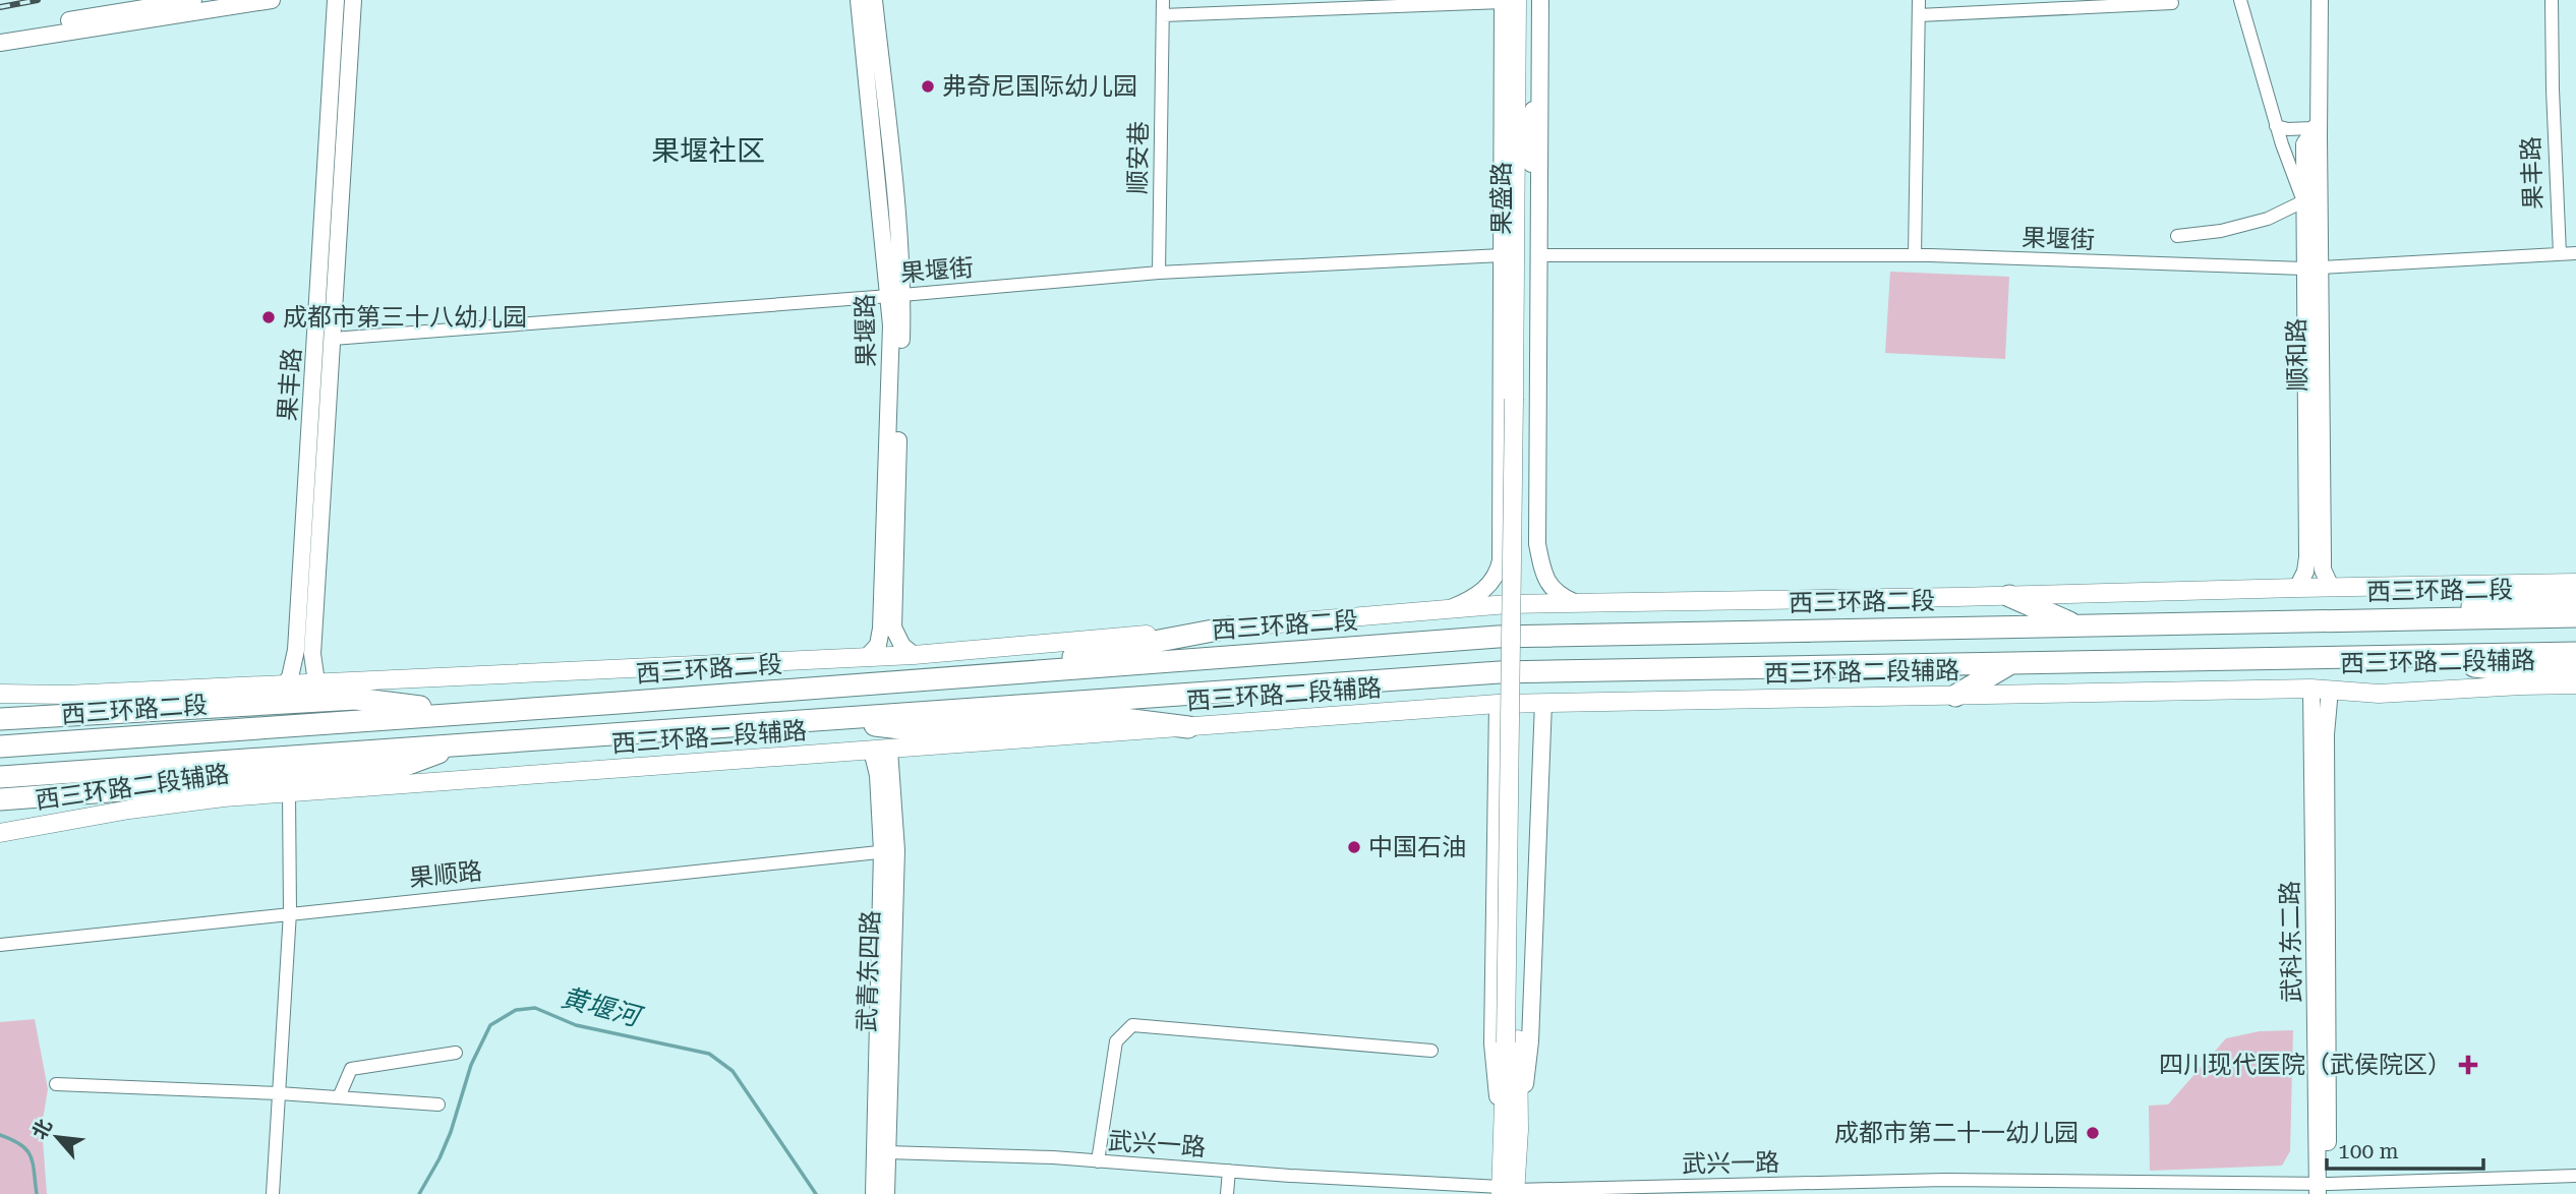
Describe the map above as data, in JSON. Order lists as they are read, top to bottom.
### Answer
{
  "streets": {
    "highway": ["西三环路二段"],
    "main road": ["果盛路", "西三环路二段辅路"],
    "street": [
      "顺安巷",
      "果丰路",
      "果堰街",
      "果堰路",
      "顺和路",
      "果顺路",
      "武科东二路",
      "武青东四路",
      "武兴一路"
    ]
  },
  "crossings": [
    ["顺安巷", "果堰街"],
    ["果丰路", "果堰街"],
    ["果堰街", "果堰路"],
    ["果堰街", "顺和路"],
    ["西三环路二段辅路", "武科东二路"],
    ["西三环路二段辅路", "武青东四路"],
    ["果顺路", "武青东四路"],
    ["武科东二路", "武兴一路"],
    ["武青东四路", "武兴一路"]
  ],
  "districts": ["果堰社区"],
  "water": ["黄堰河"],
  "places": {
    "other": [
      "弗奇尼国际幼儿园",
      "成都市第三十八幼儿园",
      "中国石油",
      "成都市第二十一幼儿园"
    ],
    "health": ["四川现代医院（武侯院区）"]
  },
  "scale_bar": "100 m",
  "north": "top left"
}
